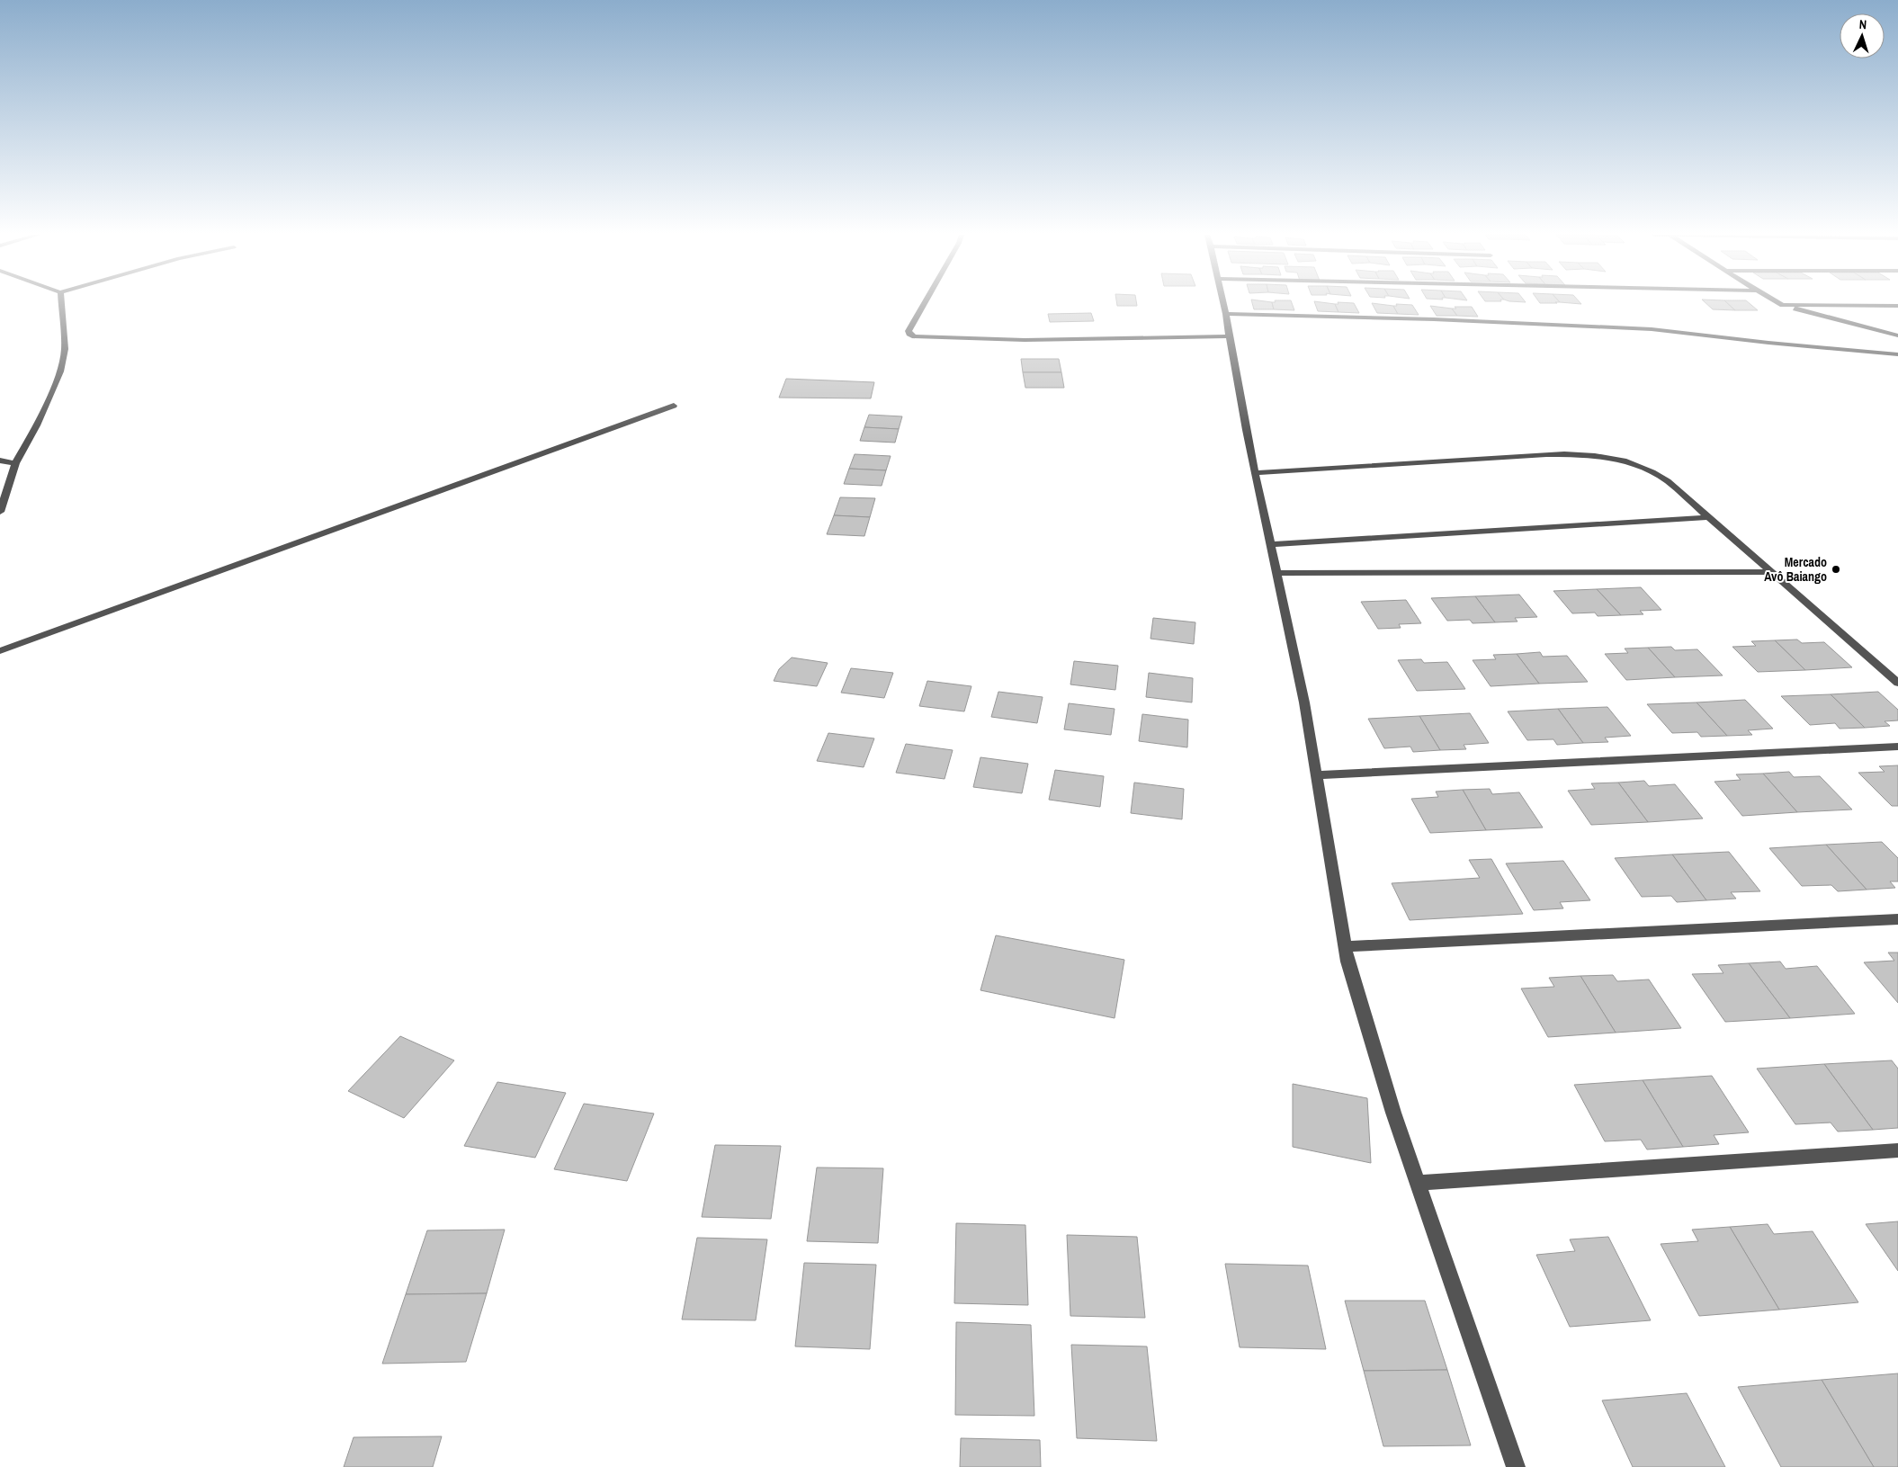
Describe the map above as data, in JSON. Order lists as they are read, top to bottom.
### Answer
{
  "places": ["Mercado Avô Baiango"],
  "north": "top"
}
